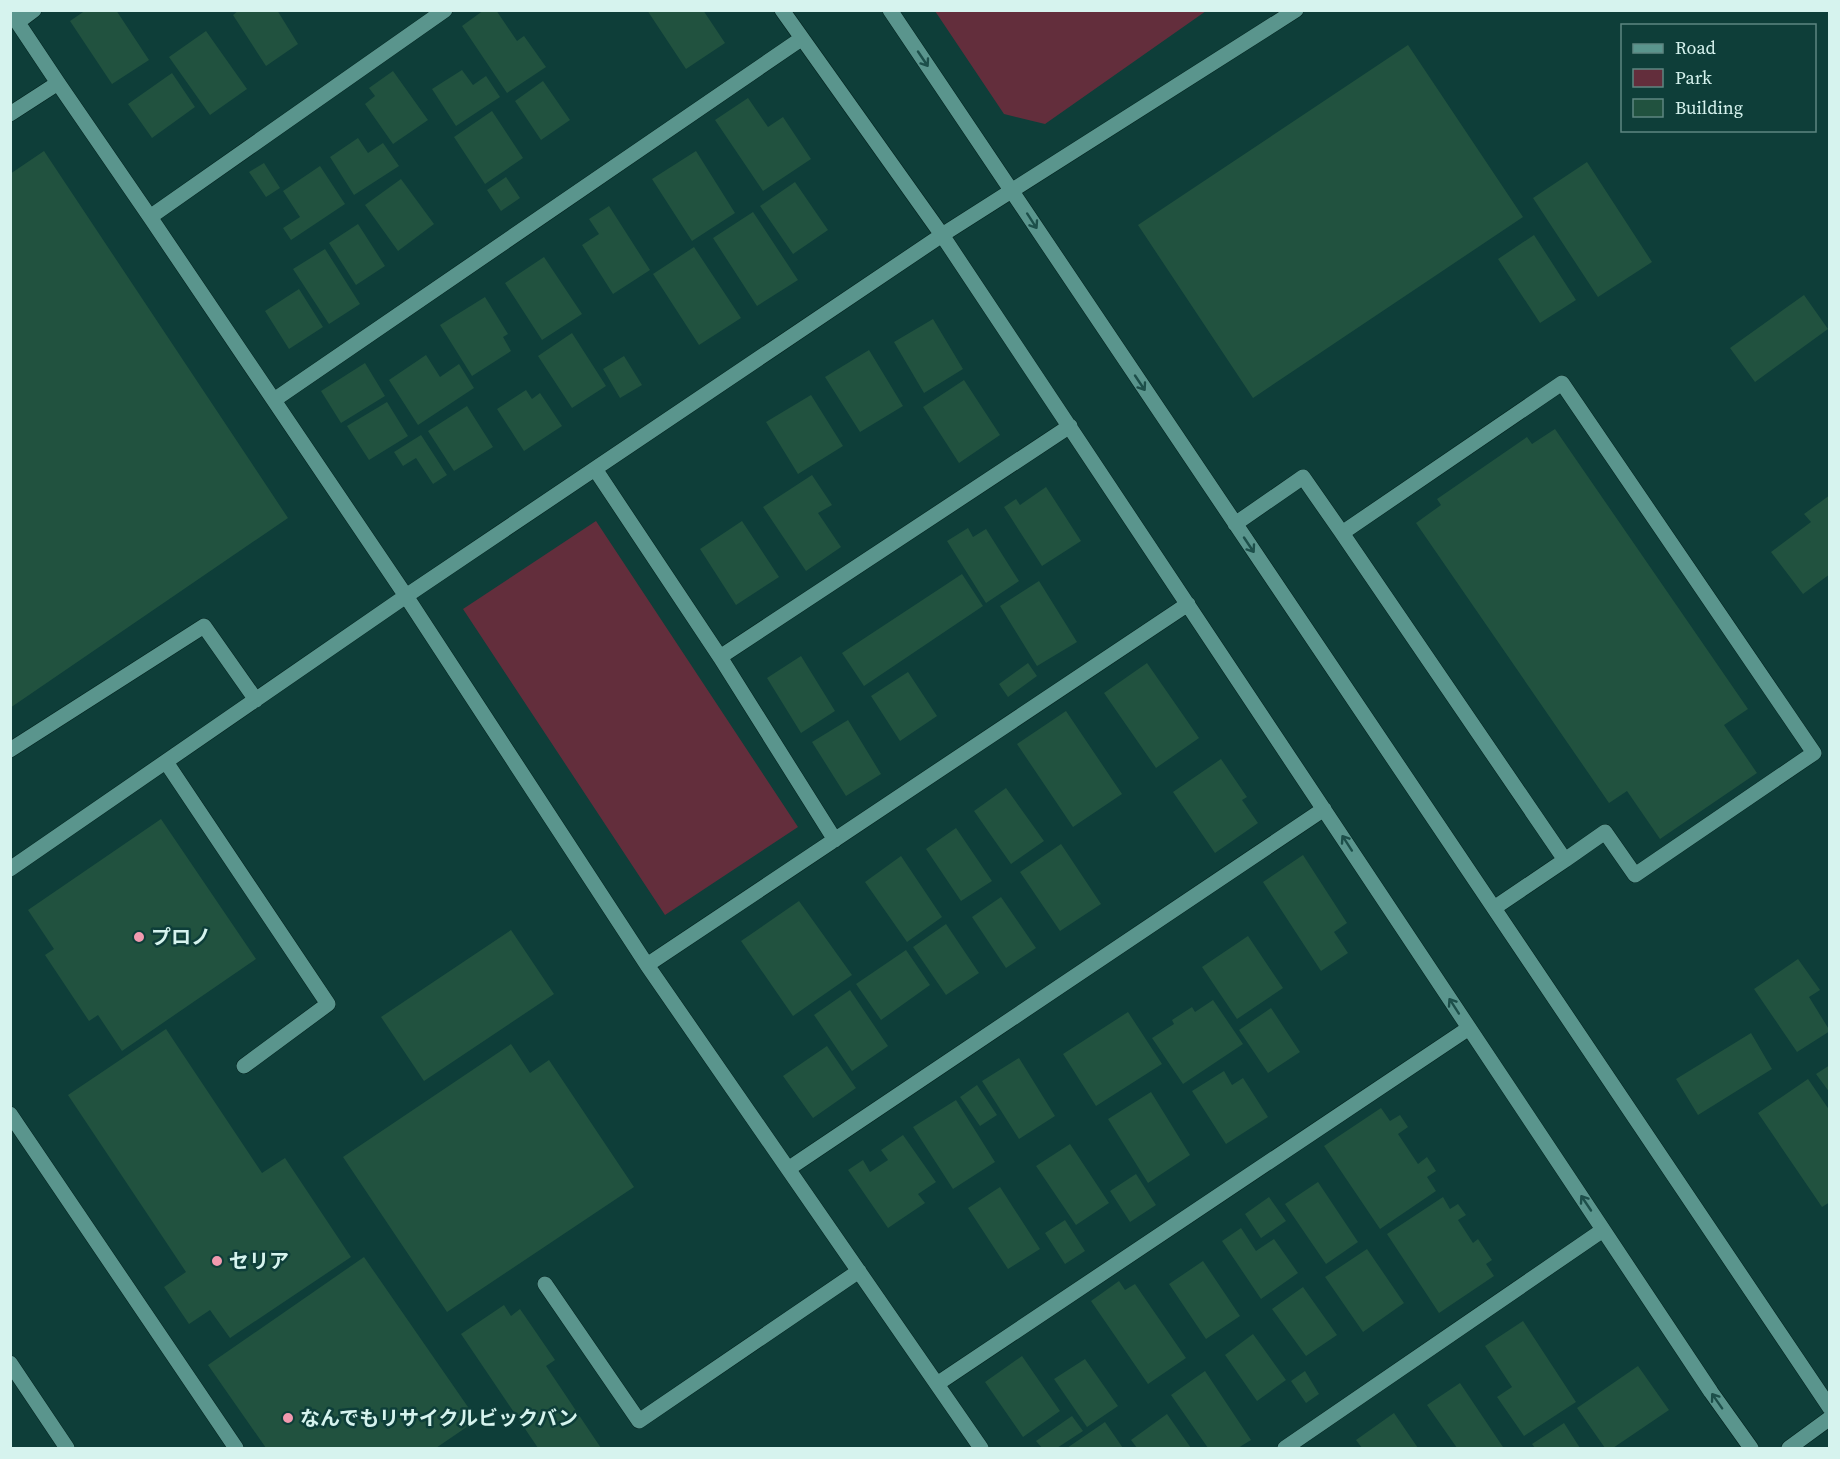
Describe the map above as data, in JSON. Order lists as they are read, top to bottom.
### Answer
{
  "places": ["プロノ", "セリア", "なんでもリサイクルビックバン"],
  "legend": ["Road", "Park", "Building"]
}
